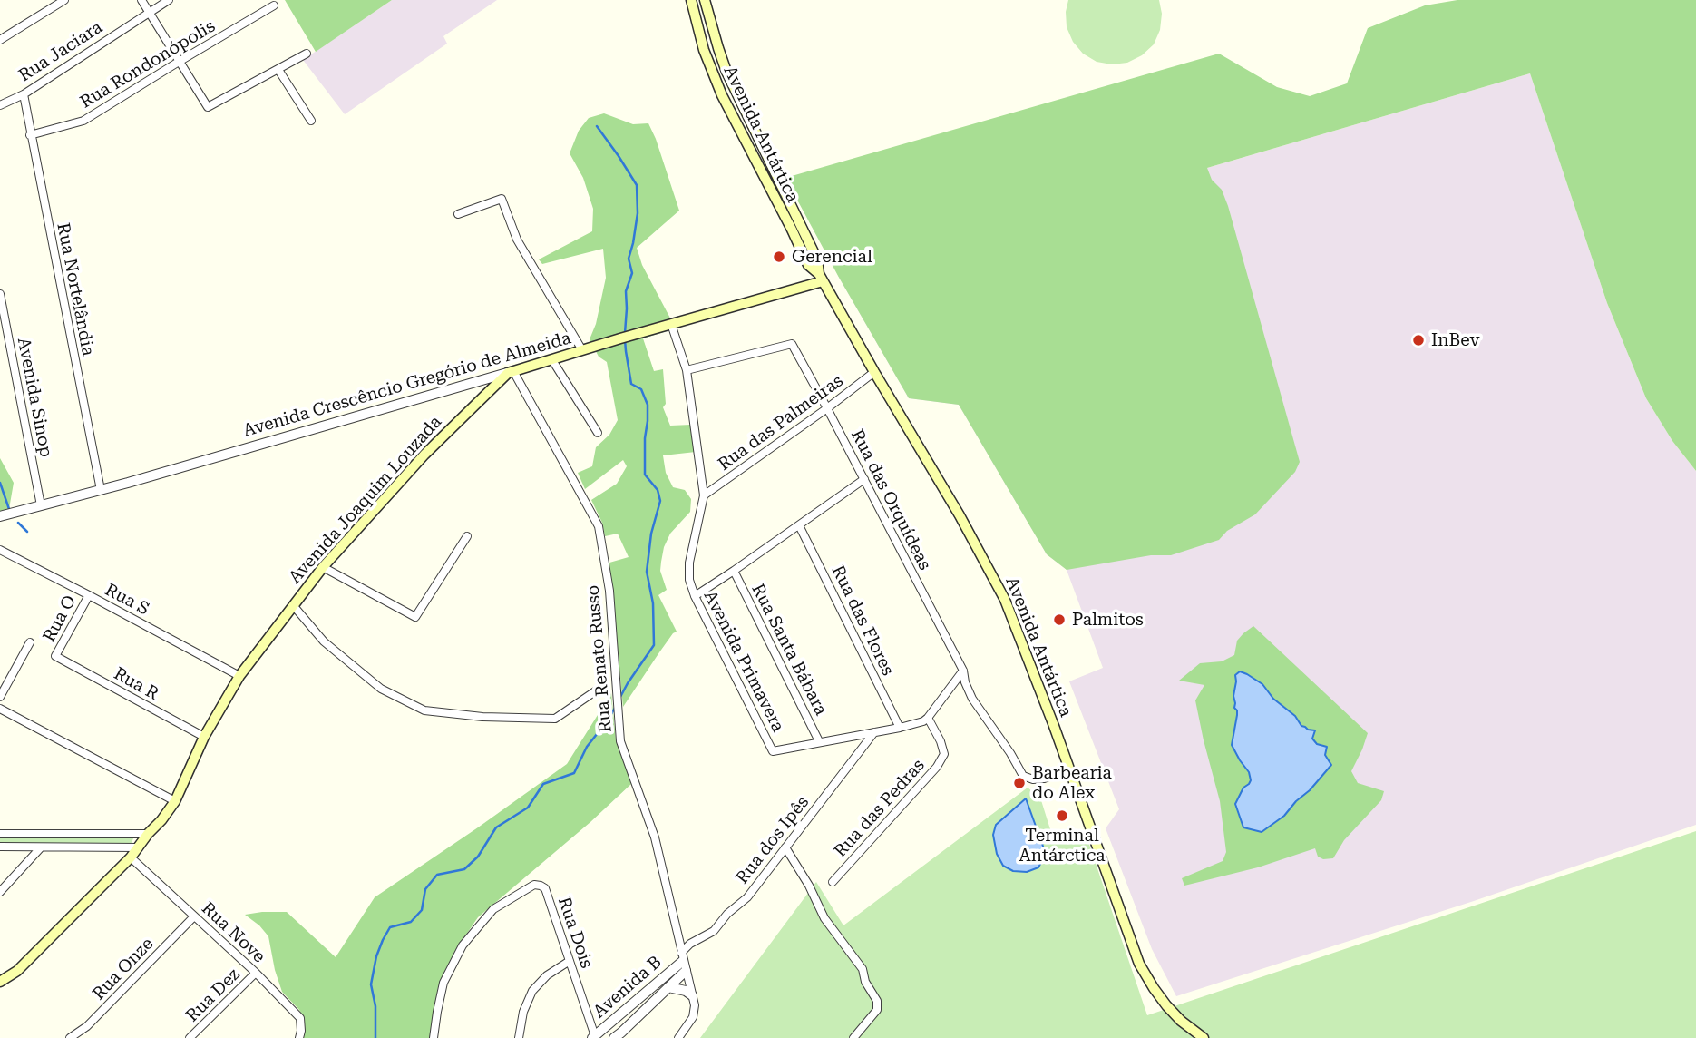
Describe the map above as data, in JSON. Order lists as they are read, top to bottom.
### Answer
{
  "streets": {
    "main road": ["Avenida Antártica", "Avenida Crescêncio Gregório de Almeida", "Avenida Joaquim Louzada"],
    "street": [
      "Rua Jaciara",
      "Rua Rondonópolis",
      "Rua Nortelândia",
      "Avenida Sinop",
      "Rua das Palmeiras",
      "Rua das Orquídeas",
      "Rua S",
      "Rua O",
      "Rua das Flores",
      "Rua Santa Bábara",
      "Rua Renato Russo",
      "Avenida Primavera",
      "Rua R",
      "Rua das Pedras",
      "Rua dos Ipês",
      "Rua Nove",
      "Rua Dois",
      "Rua Onze",
      "Avenida B",
      "Rua Dez"
    ]
  },
  "crossings": [
    ["Rua Jaciara", "Rua Nortelândia"],
    ["Rua Rondonópolis", "Rua Nortelândia"],
    ["Avenida Antártica", "Avenida Crescêncio Gregório de Almeida"],
    ["Avenida Antártica", "Rua das Palmeiras"],
    ["Avenida Antártica", "Rua das Orquídeas"],
    ["Rua Nortelândia", "Avenida Crescêncio Gregório de Almeida"],
    ["Avenida Crescêncio Gregório de Almeida", "Avenida Sinop"],
    ["Avenida Crescêncio Gregório de Almeida", "Avenida Joaquim Louzada"],
    ["Avenida Crescêncio Gregório de Almeida", "Rua Renato Russo"],
    ["Avenida Crescêncio Gregório de Almeida", "Avenida Primavera"],
    ["Rua das Palmeiras", "Rua das Orquídeas"],
    ["Rua das Palmeiras", "Avenida Primavera"],
    ["Avenida Joaquim Louzada", "Rua S"],
    ["Avenida Joaquim Louzada", "Rua Renato Russo"],
    ["Avenida Joaquim Louzada", "Rua R"],
    ["Avenida Joaquim Louzada", "Rua Nove"],
    ["Rua das Orquídeas", "Avenida Primavera"],
    ["Rua S", "Rua O"],
    ["Rua O", "Rua R"],
    ["Rua Santa Bábara", "Avenida Primavera"],
    ["Rua Renato Russo", "Rua dos Ipês"],
    ["Rua Renato Russo", "Avenida B"],
    ["Rua dos Ipês", "Avenida B"],
    ["Rua Nove", "Rua Onze"],
    ["Rua Nove", "Rua Dez"],
    ["Rua Dois", "Avenida B"]
  ],
  "places": [
    "Gerencial",
    "InBev",
    "Palmitos",
    "Barbearia do Alex",
    "Terminal Antárctica"
  ]
}
